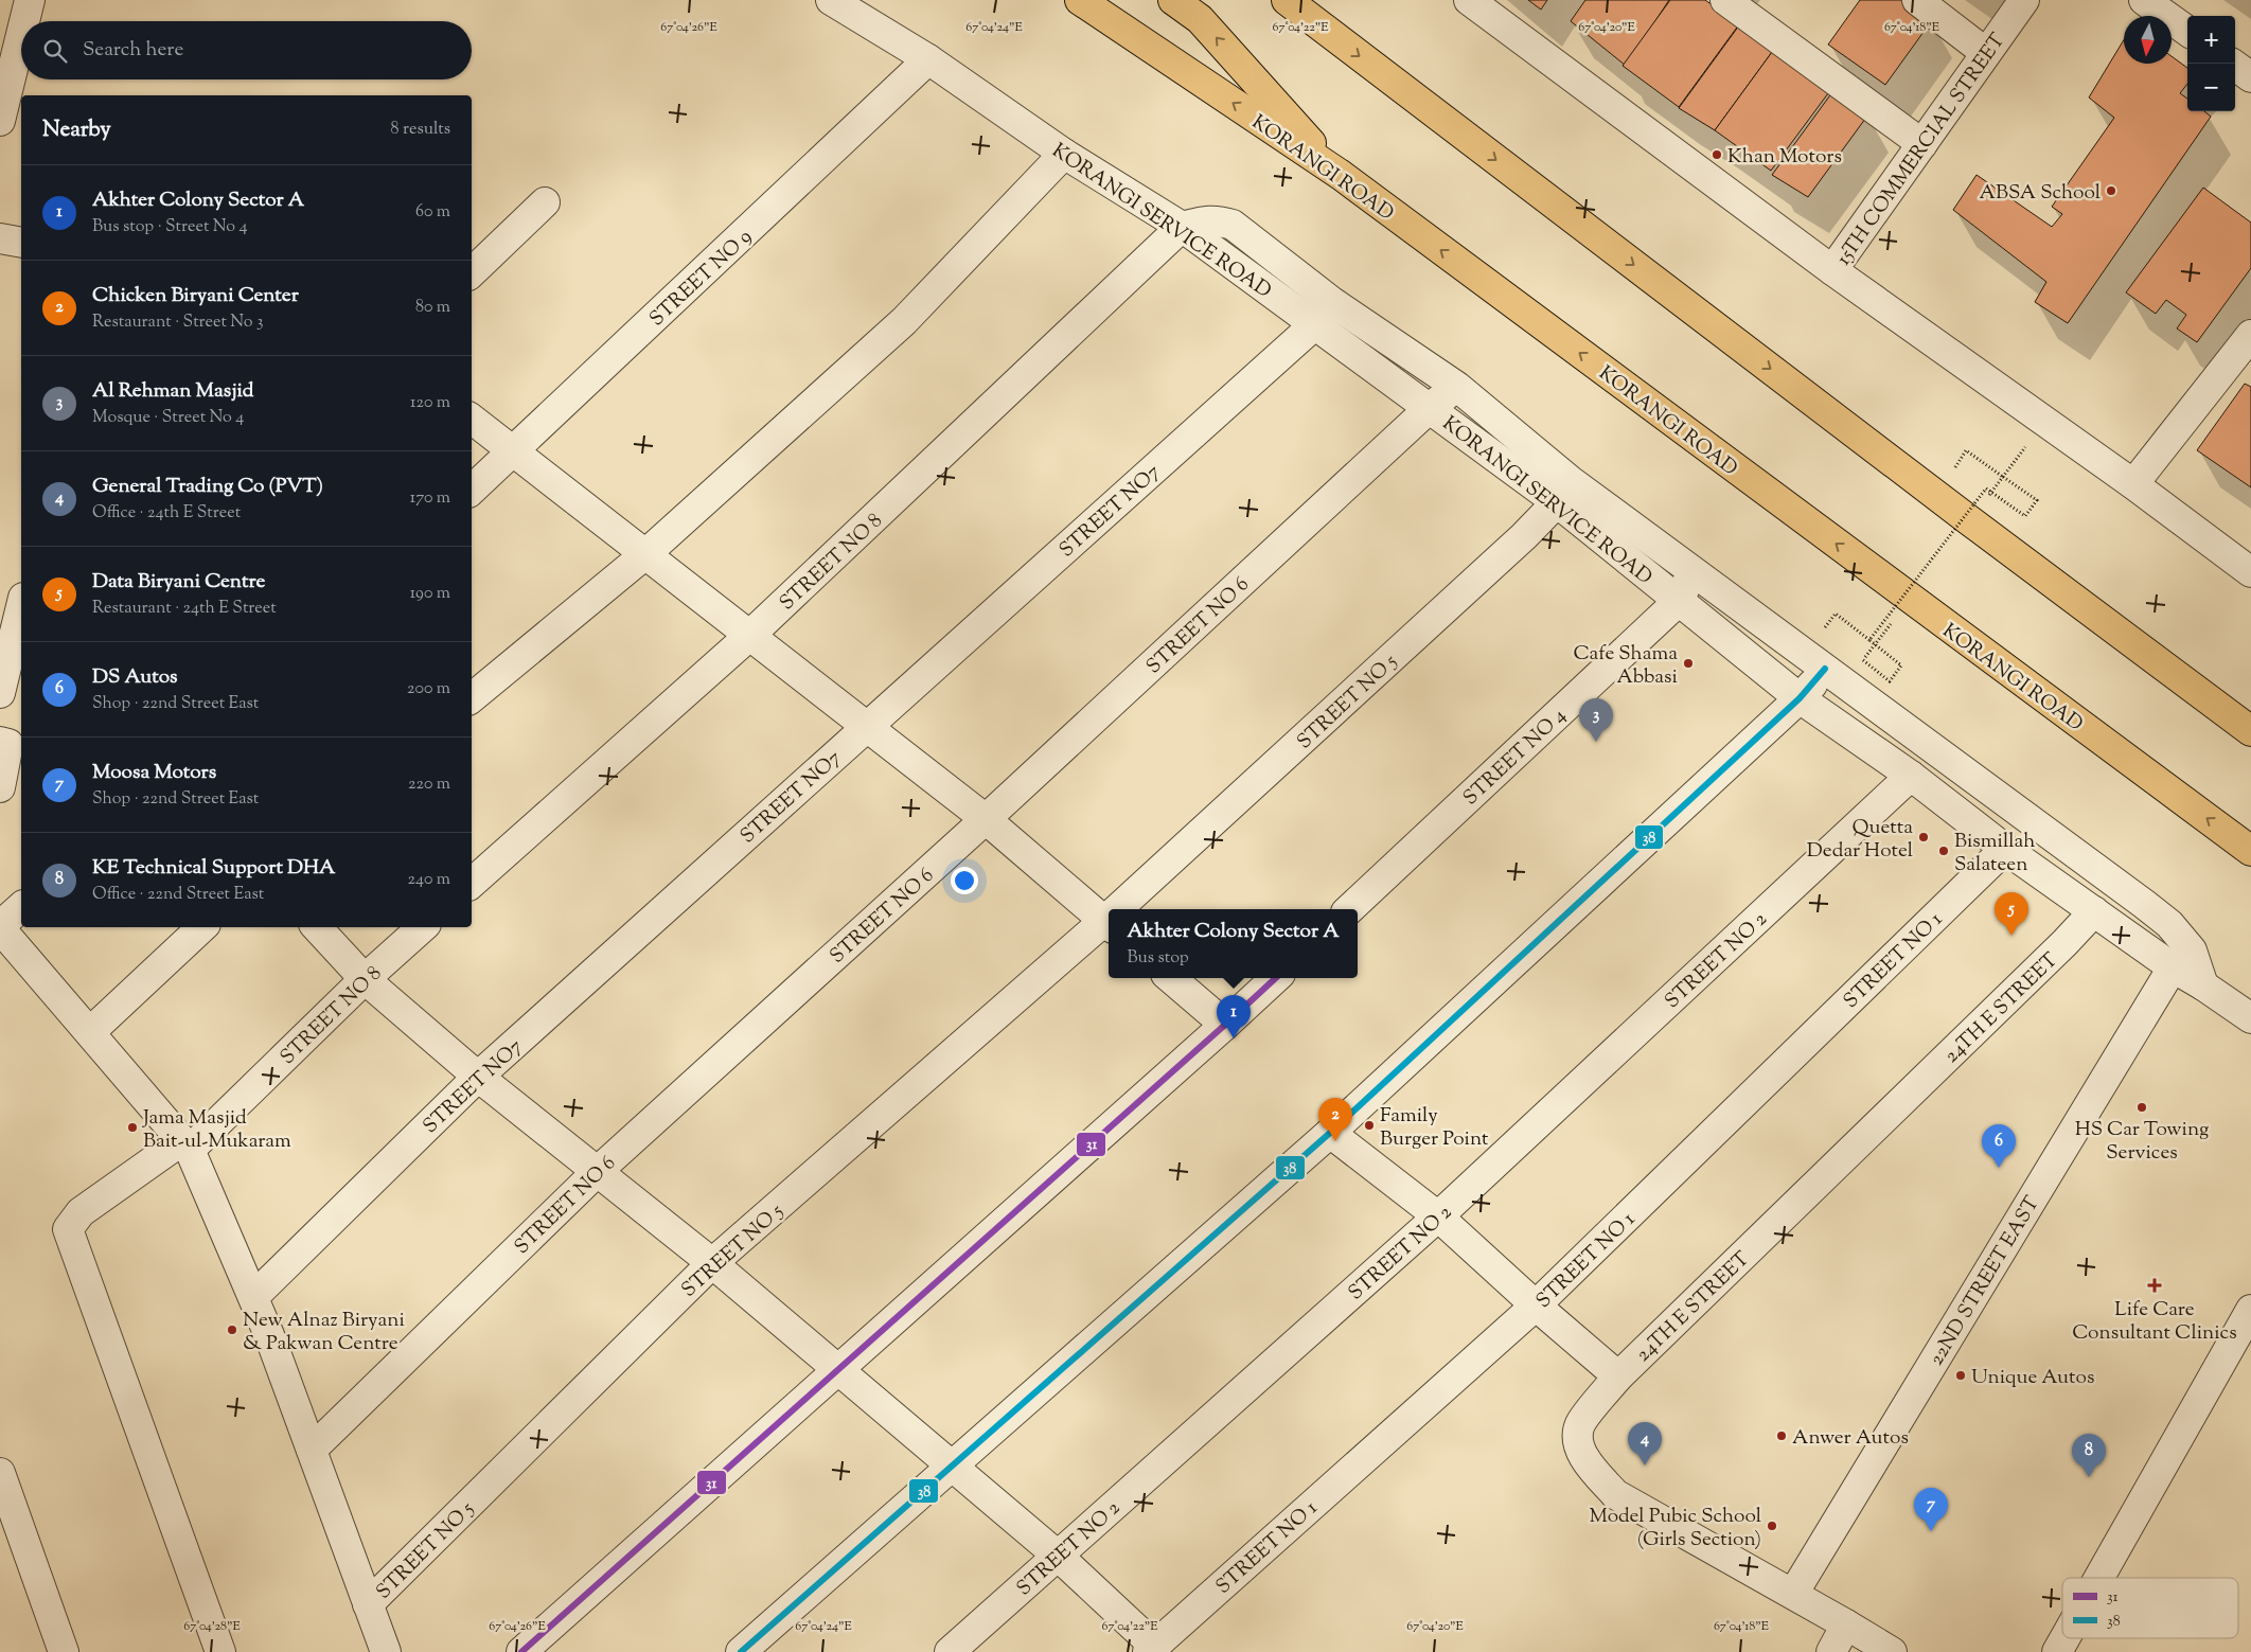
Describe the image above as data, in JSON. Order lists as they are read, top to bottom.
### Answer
{
  "streets": {
    "main road": ["KORANGI ROAD"],
    "street": [
      "15TH COMMERCIAL STREET",
      "KORANGI SERVICE ROAD",
      "STREET NO 9",
      "STREET NO7",
      "STREET NO 8",
      "STREET NO 6",
      "STREET NO 5",
      "STREET NO 4",
      "STREET NO 2",
      "STREET NO 1",
      "24TH E STREET",
      "22ND STREET EAST"
    ]
  },
  "crossings": [
    ["KORANGI SERVICE ROAD", "STREET NO 9"],
    ["KORANGI SERVICE ROAD", "STREET NO7"],
    ["KORANGI SERVICE ROAD", "STREET NO 8"],
    ["KORANGI SERVICE ROAD", "STREET NO 6"],
    ["KORANGI SERVICE ROAD", "STREET NO 5"],
    ["KORANGI SERVICE ROAD", "STREET NO 4"],
    ["KORANGI SERVICE ROAD", "STREET NO 2"],
    ["KORANGI SERVICE ROAD", "STREET NO 1"],
    ["KORANGI SERVICE ROAD", "24TH E STREET"],
    ["KORANGI SERVICE ROAD", "22ND STREET EAST"],
    ["24TH E STREET", "22ND STREET EAST"]
  ],
  "places": {
    "other": [
      "Khan Motors",
      "ABSA School",
      "Cafe Shama Abbasi",
      "Quetta Dedar Hotel",
      "Bismillah Salateen",
      "HS Car Towing Services",
      "Family Burger Point",
      "Jama Masjid Bait-ul-Mukaram",
      "New Alnaz Biryani & Pakwan Centre",
      "Unique Autos",
      "Anwer Autos",
      "Model Pubic School (Girls Section)"
    ],
    "health": ["Life Care Consultant Clinics"]
  },
  "lines": ["transit line 38", "transit line 31"],
  "legend": ["31", "38"],
  "north": "bottom",
  "page": {
    "map_buttons": ["+", "−"],
    "search": "Search here",
    "heading": ["Nearby", "8 results"],
    "list": [
      {
        "mark": "1",
        "name": "Akhter Colony Sector A",
        "note": "Bus stop · Street No 4",
        "value": "60 m"
      },
      {
        "mark": "2",
        "name": "Chicken Biryani Center",
        "note": "Restaurant · Street No 3",
        "value": "80 m"
      },
      {
        "mark": "3",
        "name": "Al Rehman Masjid",
        "note": "Mosque · Street No 4",
        "value": "120 m"
      },
      {
        "mark": "4",
        "name": "General Trading Co (PVT)",
        "note": "Office · 24th E Street",
        "value": "170 m"
      },
      {
        "mark": "5",
        "name": "Data Biryani Centre",
        "note": "Restaurant · 24th E Street",
        "value": "190 m"
      },
      {
        "mark": "6",
        "name": "DS Autos",
        "note": "Shop · 22nd Street East",
        "value": "200 m"
      },
      {
        "mark": "7",
        "name": "Moosa Motors",
        "note": "Shop · 22nd Street East",
        "value": "220 m"
      },
      {
        "mark": "8",
        "name": "KE Technical Support DHA",
        "note": "Office · 22nd Street East",
        "value": "240 m"
      }
    ],
    "pins": [
      "3",
      "5",
      "1",
      "2",
      "6",
      "4",
      "8",
      "7"
    ],
    "popup": ["Akhter Colony Sector A", "Bus stop"]
  },
  "coordinates": [
    "67°04'26\"E",
    "67°04'24\"E",
    "67°04'22\"E",
    "67°04'20\"E",
    "67°04'18\"E",
    "67°04'28\"E"
  ]
}
